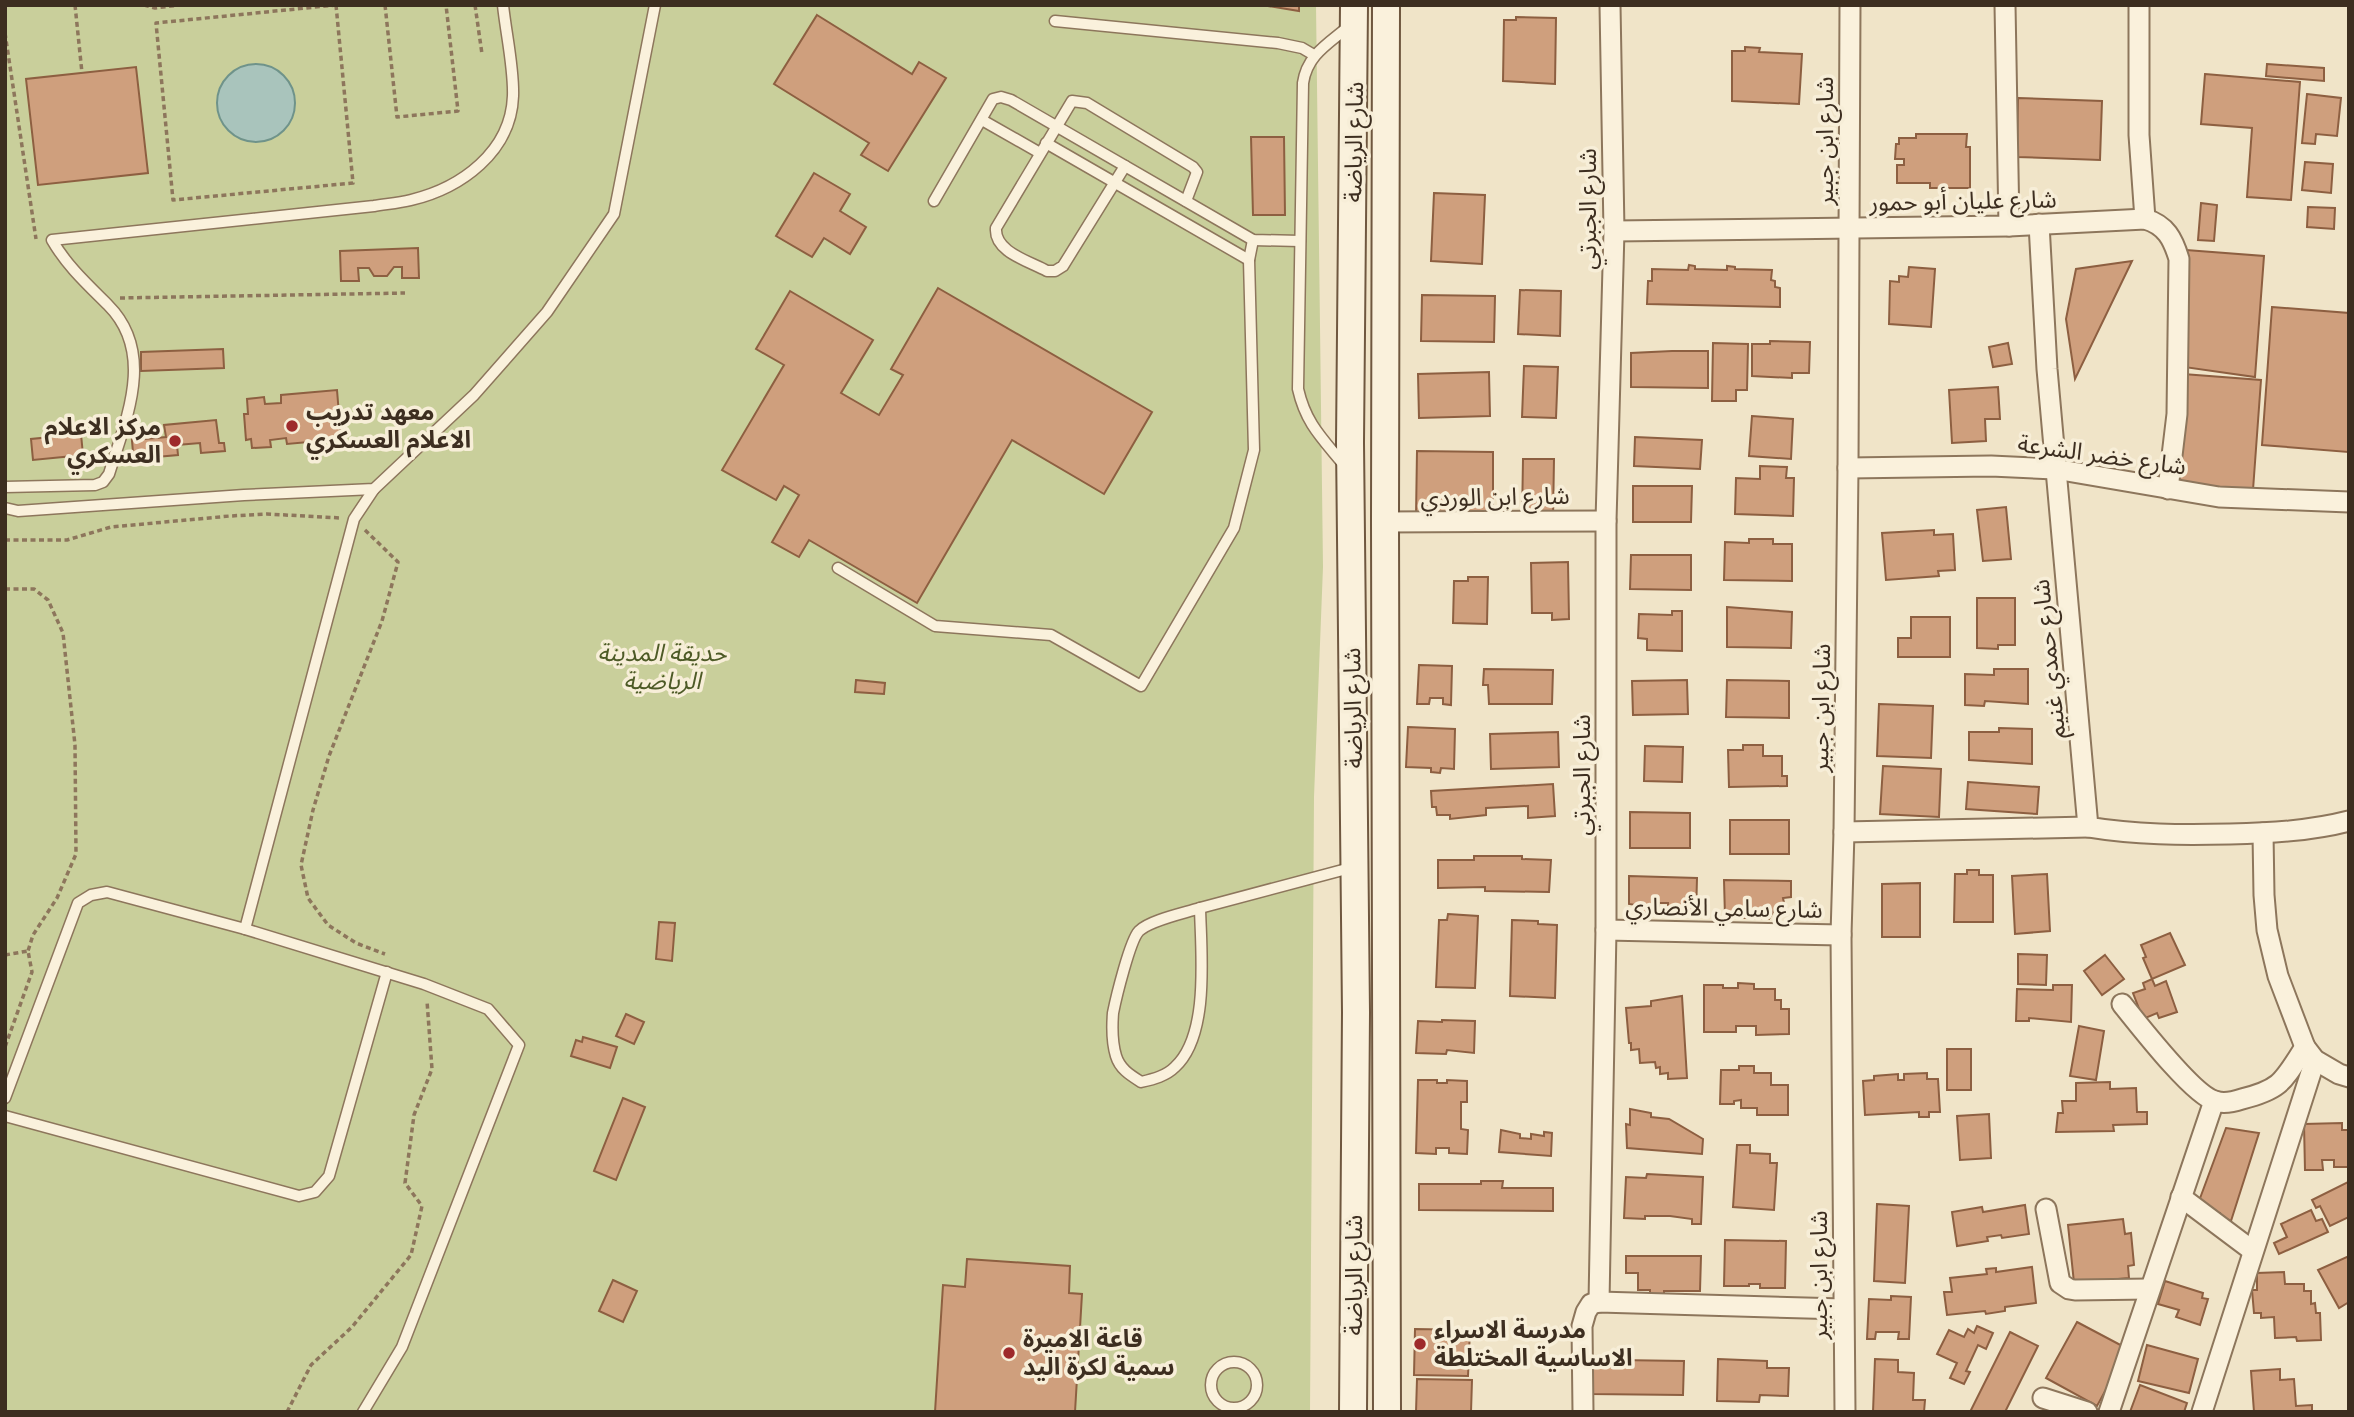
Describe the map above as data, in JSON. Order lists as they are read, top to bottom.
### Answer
{
  "streets": {
    "main road": ["شارع الرياضة"],
    "street": [
      "شارع ابن جبير",
      "شارع عليان أبو حمور",
      "شارع الجبرتي",
      "شارع خضر الشرعة",
      "شارع ابن الوردي",
      "شارع حمدي غنيم",
      "شارع سامي الأنصاري"
    ]
  },
  "crossings": [
    ["شارع ابن جبير", "شارع عليان أبو حمور"],
    ["شارع ابن جبير", "شارع خضر الشرعة"],
    ["شارع ابن جبير", "شارع سامي الأنصاري"],
    ["شارع الرياضة", "شارع ابن الوردي"],
    ["شارع عليان أبو حمور", "شارع الجبرتي"],
    ["شارع عليان أبو حمور", "شارع حمدي غنيم"],
    ["شارع الجبرتي", "شارع ابن الوردي"],
    ["شارع الجبرتي", "شارع سامي الأنصاري"],
    ["شارع خضر الشرعة", "شارع حمدي غنيم"]
  ],
  "parks": ["حديقة المدينة الرياضية"],
  "places": [
    "معهد تدريب الاعلام العسكري",
    "مركز الاعلام العسكري",
    "مدرسة الاسراء الاساسية المختلطة",
    "قاعة الاميرة سمية لكرة اليد"
  ]
}
